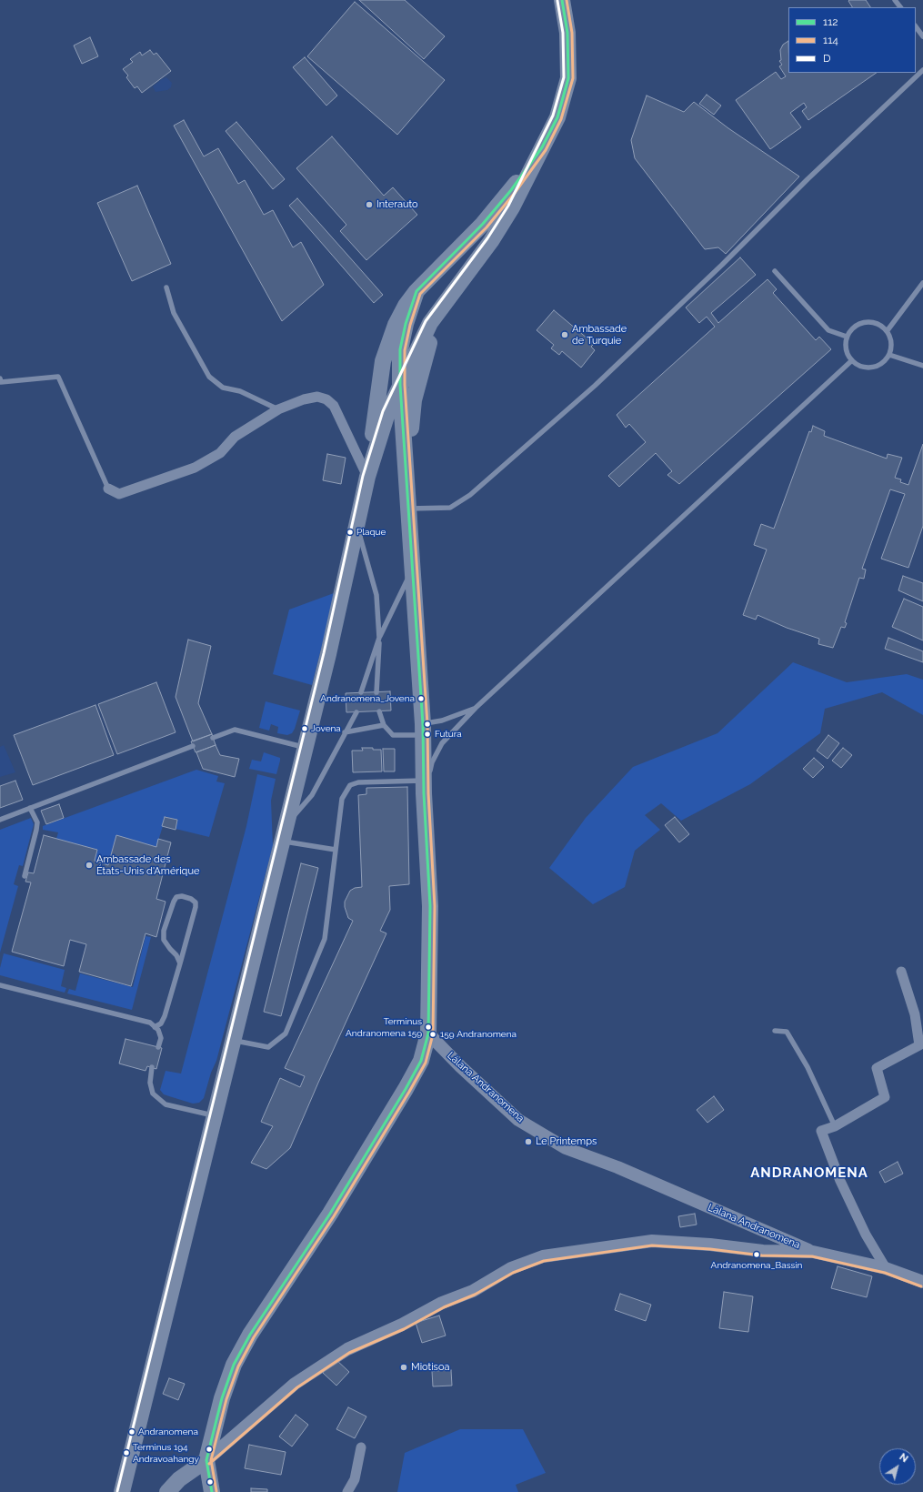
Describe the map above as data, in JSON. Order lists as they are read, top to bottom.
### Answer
{
  "streets": {
    "street": ["Làlana Andranomena"]
  },
  "districts": ["ANDRANOMENA"],
  "places": [
    "Interauto",
    "Ambassade de Turquie",
    "Plaque",
    "Andranomena_Jovena",
    "Jovena",
    "Futura",
    "Ambassade des États-Unis d'Amérique",
    "Terminus Andranomena 159",
    "159 Andranomena",
    "Le Printemps",
    "Andranomena_Bassin",
    "Miotisoa",
    "Andranomena",
    "Terminus 194 Andravoahangy"
  ],
  "lines": ["transit line 112", "transit line 114", "transit line D"],
  "legend": ["112", "114", "D"],
  "north": "top right"
}
